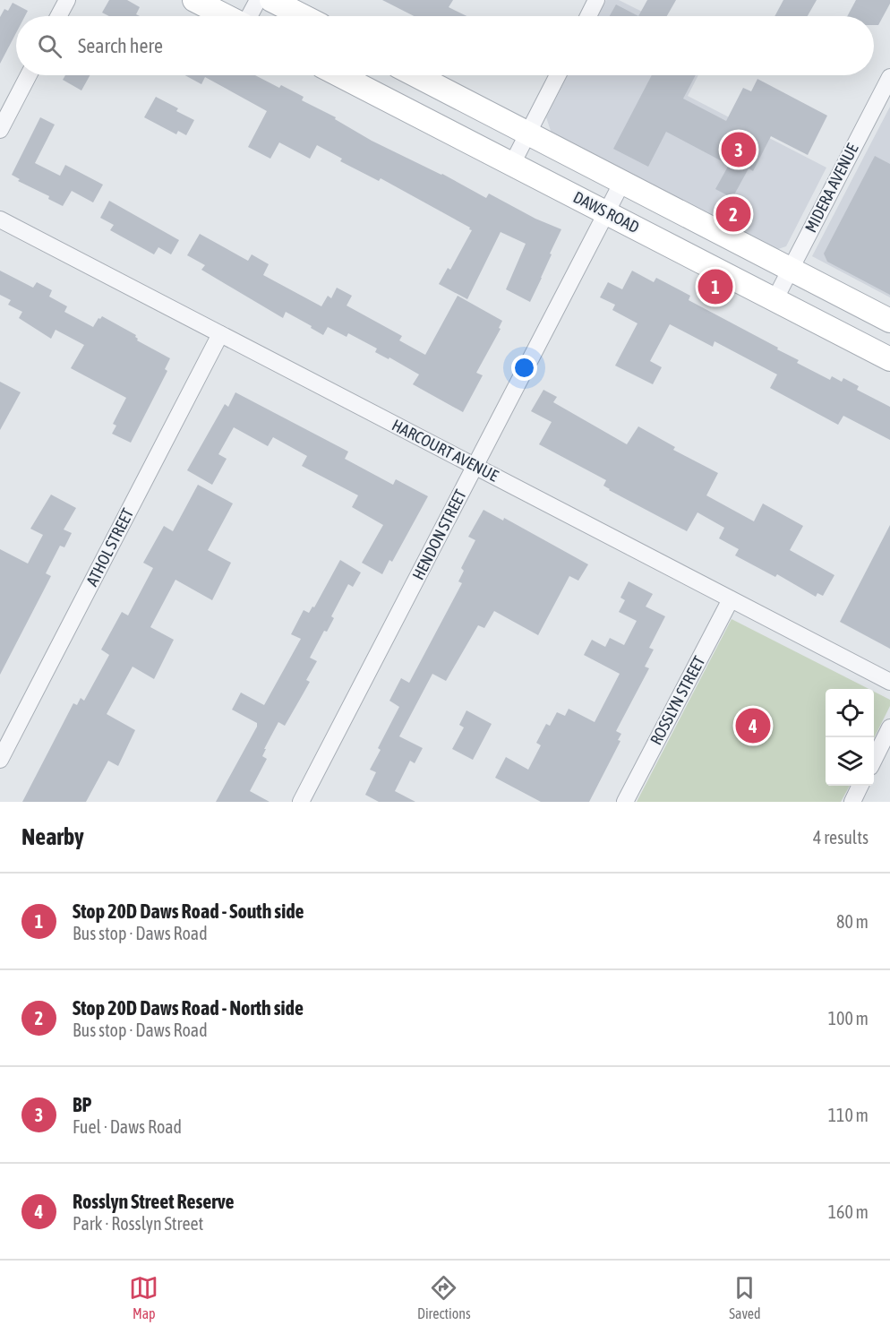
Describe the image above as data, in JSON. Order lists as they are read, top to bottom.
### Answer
{
  "streets": {
    "main road": ["DAWS ROAD"],
    "street": [
      "MIDERA AVENUE",
      "HARCOURT AVENUE",
      "HENDON STREET",
      "ATHOL STREET",
      "ROSSLYN STREET"
    ]
  },
  "crossings": [
    ["MIDERA AVENUE", "DAWS ROAD"],
    ["DAWS ROAD", "HENDON STREET"],
    ["HARCOURT AVENUE", "HENDON STREET"],
    ["HARCOURT AVENUE", "ATHOL STREET"],
    ["HARCOURT AVENUE", "ROSSLYN STREET"]
  ],
  "page": {
    "search": "Search here",
    "pins": [
      "3",
      "2",
      "1",
      "4"
    ],
    "heading": ["Nearby", "4 results"],
    "list": [
      {
        "mark": "1",
        "name": "Stop 20D Daws Road - South side",
        "note": "Bus stop · Daws Road",
        "value": "80 m"
      },
      {
        "mark": "2",
        "name": "Stop 20D Daws Road - North side",
        "note": "Bus stop · Daws Road",
        "value": "100 m"
      },
      {
        "mark": "3",
        "name": "BP",
        "note": "Fuel · Daws Road",
        "value": "110 m"
      },
      {
        "mark": "4",
        "name": "Rosslyn Street Reserve",
        "note": "Park · Rosslyn Street",
        "value": "160 m"
      }
    ],
    "nav": ["Map", "Directions", "Saved"]
  }
}
